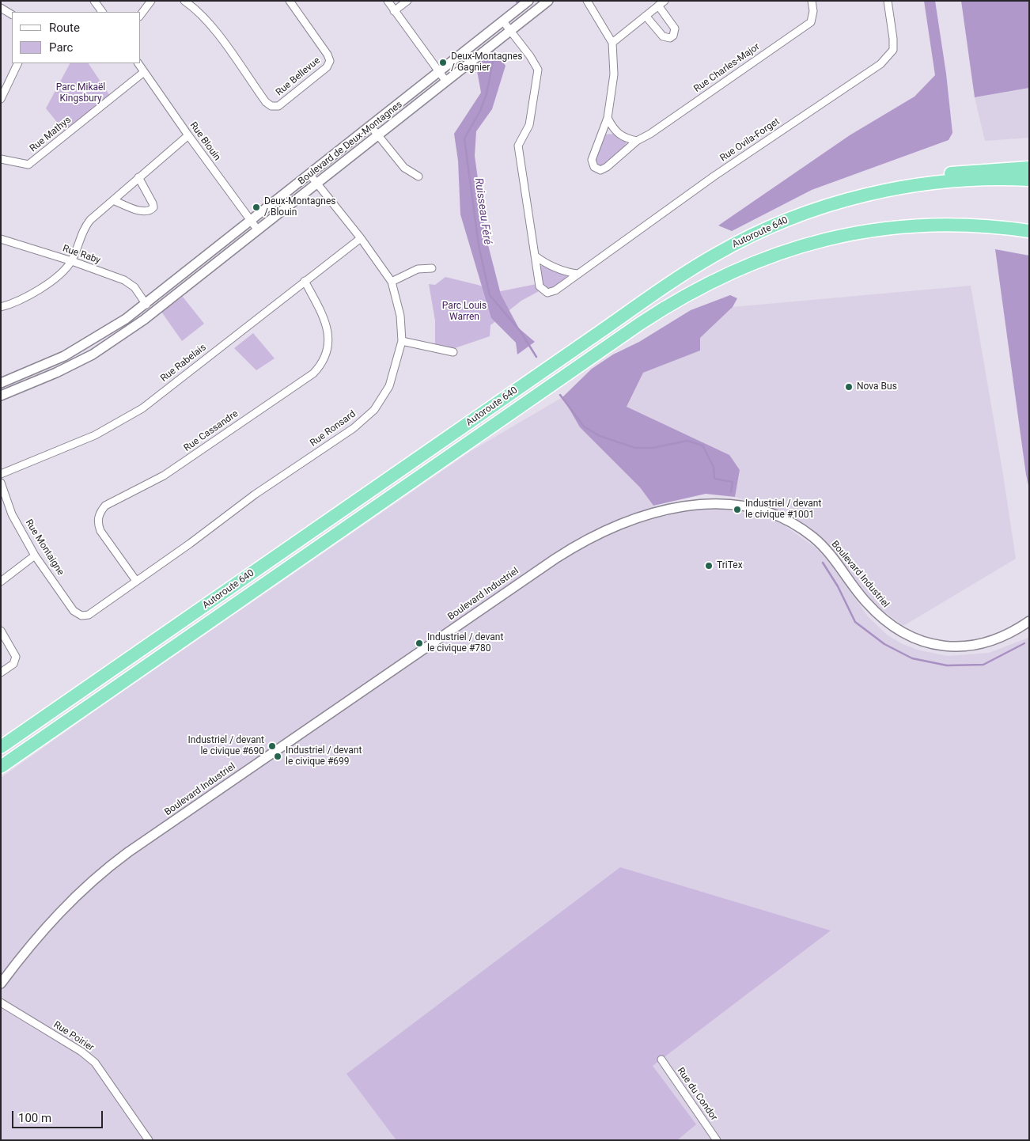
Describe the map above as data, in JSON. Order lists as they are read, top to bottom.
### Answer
{
  "streets": {
    "highway": ["Autoroute 640"],
    "street": [
      "Rue Charles-Major",
      "Rue Bellevue",
      "Rue Mathys",
      "Rue Ovila-Forget",
      "Rue Blouin",
      "Boulevard de Deux-Montagnes",
      "Rue Raby",
      "Rue Rabelais",
      "Rue Ronsard",
      "Rue Cassandre",
      "Rue Montaigne",
      "Boulevard Industriel",
      "Rue Poirier",
      "Rue du Condor"
    ]
  },
  "crossings": [
    ["Rue Mathys", "Rue Blouin"],
    ["Rue Ovila-Forget", "Boulevard de Deux-Montagnes"],
    ["Rue Blouin", "Boulevard de Deux-Montagnes"],
    ["Boulevard de Deux-Montagnes", "Rue Raby"],
    ["Boulevard de Deux-Montagnes", "Rue Ronsard"],
    ["Rue Rabelais", "Rue Ronsard"],
    ["Rue Rabelais", "Rue Cassandre"],
    ["Rue Ronsard", "Rue Cassandre"],
    ["Rue Ronsard", "Rue Montaigne"]
  ],
  "water": ["Ruisseau Féré"],
  "parks": ["Parc Mikaël Kingsbury", "Parc Louis Warren"],
  "places": [
    "Deux-Montagnes / Gagnier",
    "Deux-Montagnes / Blouin",
    "Nova Bus",
    "Industriel / devant le civique #1001",
    "TriTex",
    "Industriel / devant le civique #780",
    "Industriel / devant le civique #690",
    "Industriel / devant le civique #699"
  ],
  "legend": ["Route", "Parc"],
  "scale_bar": "100 m"
}
